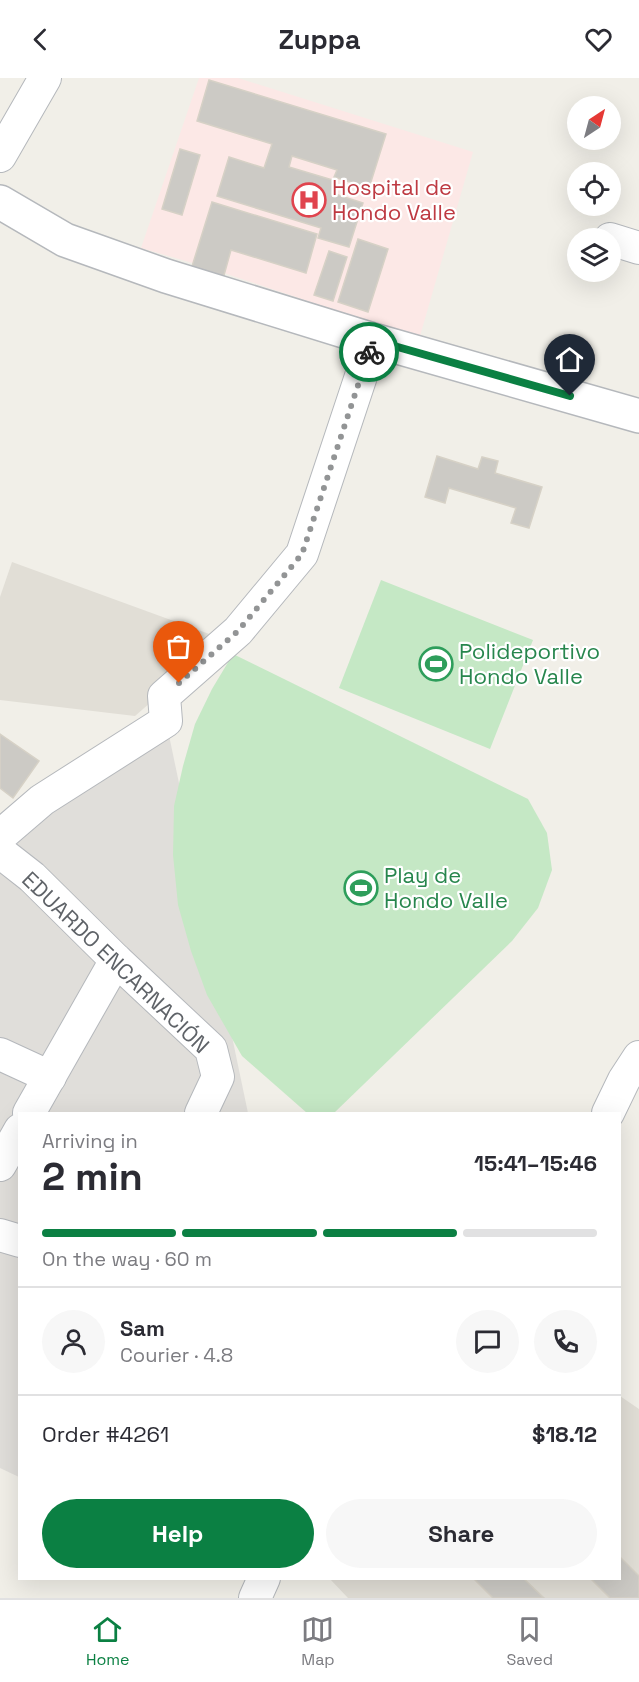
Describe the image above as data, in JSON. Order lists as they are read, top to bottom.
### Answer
{
  "streets": {
    "street": ["EDUARDO ENCARNACIÓN"]
  },
  "places": {
    "hospital": ["Hospital de Hondo Valle"],
    "sports": ["Polideportivo Hondo Valle", "Play de Hondo Valle"]
  },
  "north": "top right",
  "page": {
    "header": "Zuppa",
    "heading": ["2 min", "Arriving in", "15:41–15:46"],
    "panel": [
      "Sam",
      "Courier · 4.8",
      "Order #4261",
      "$18.12"
    ],
    "bar": "On the way · 60 m",
    "buttons": ["Help", "Share"],
    "tabs": ["Home", "Map", "Saved"]
  }
}
